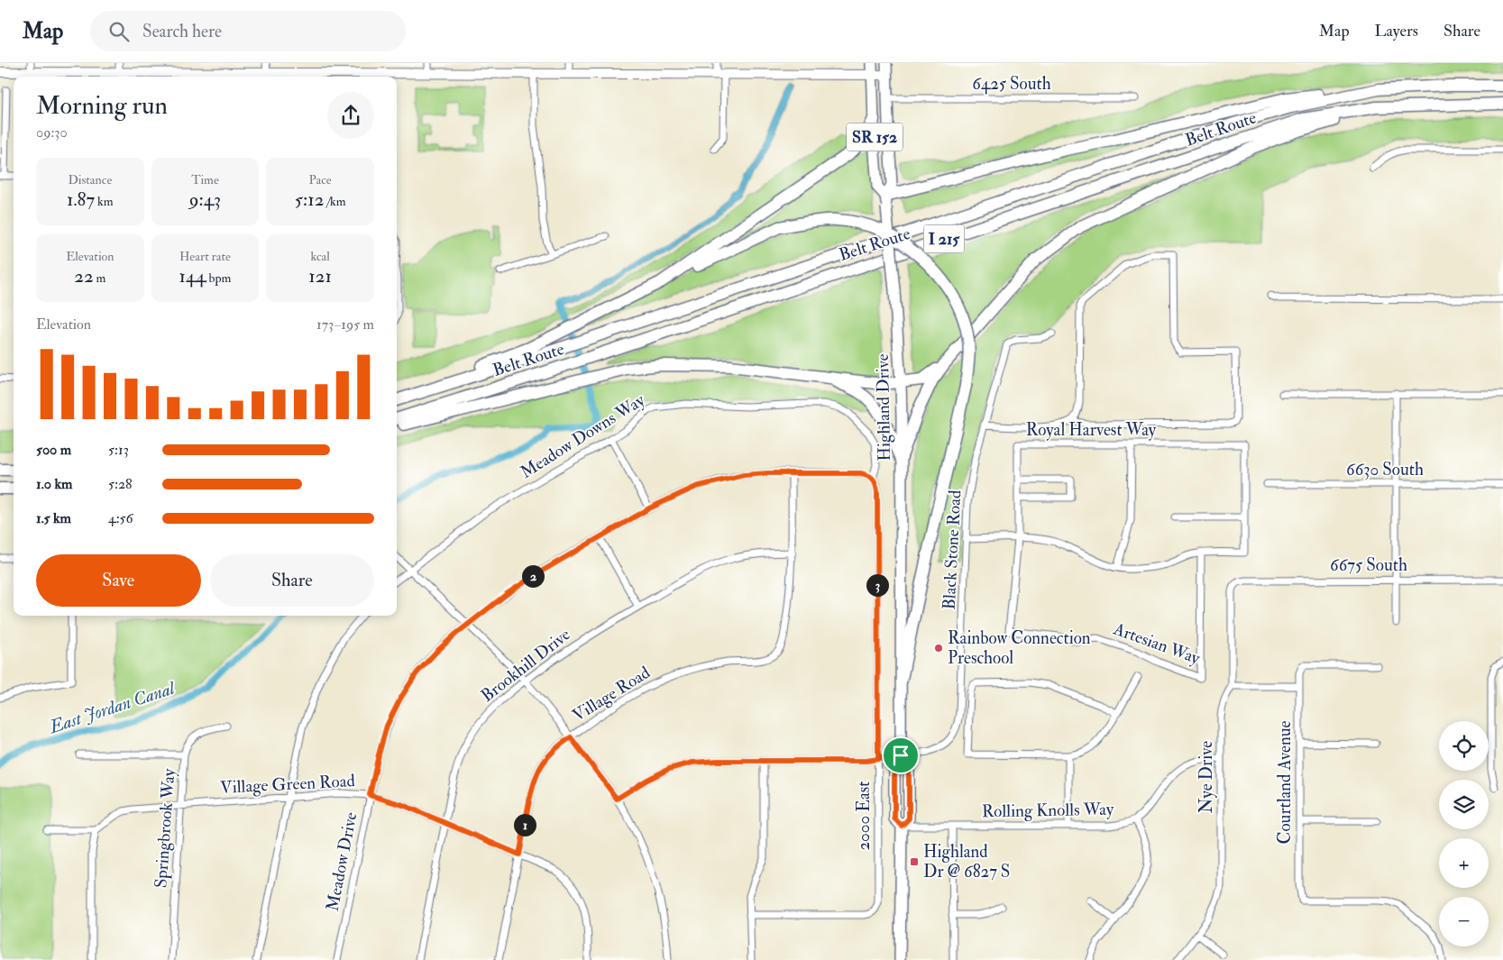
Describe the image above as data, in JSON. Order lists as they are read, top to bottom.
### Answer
{
  "streets": {
    "highway": ["Belt Route", "I 215"],
    "main road": ["SR 152", "Highland Drive"],
    "street": [
      "6425 South",
      "Royal Harvest Way",
      "Meadow Downs Way",
      "6630 South",
      "Black Stone Road",
      "6675 South",
      "Artesian Way",
      "Brookhill Drive",
      "Village Road",
      "Nye Drive",
      "Courtland Avenue",
      "Village Green Road",
      "Rolling Knolls Way",
      "2000 East",
      "Springbrook Way",
      "Meadow Drive"
    ]
  },
  "crossings": [
    ["6425 South", "Highland Drive"],
    ["Highland Drive", "Black Stone Road"],
    ["Highland Drive", "Rolling Knolls Way"],
    ["Royal Harvest Way", "Artesian Way"],
    ["Meadow Downs Way", "2000 East"],
    ["Meadow Downs Way", "Meadow Drive"],
    ["Black Stone Road", "2000 East"],
    ["6675 South", "Nye Drive"],
    ["Brookhill Drive", "Village Road"],
    ["Brookhill Drive", "Village Green Road"],
    ["Village Road", "Village Green Road"],
    ["Village Road", "Meadow Drive"],
    ["Nye Drive", "Rolling Knolls Way"],
    ["Village Green Road", "Springbrook Way"],
    ["Village Green Road", "Meadow Drive"],
    ["2000 East", "Meadow Drive"]
  ],
  "water": ["East Jordan Canal"],
  "places": {
    "other": ["Rainbow Connection Preschool"],
    "transit": ["Highland Dr @ 6827 S"]
  },
  "page": {
    "header": "Map",
    "search": "Search here",
    "nav": ["Map", "Layers", "Share"],
    "heading": ["Morning run", "09:30"],
    "stats": [
      ["Distance", "1.87 km"],
      ["Time", "9:43"],
      ["Pace", "5:12 /km"],
      ["Elevation", "22 m"],
      ["Heart rate", "144 bpm"],
      ["kcal", "121"]
    ],
    "chart": ["Elevation", "173–195 m"],
    "list": [
      {
        "name": "500 m",
        "note": "5:13"
      },
      {
        "name": "1.0 km",
        "note": "5:28"
      },
      {
        "name": "1.5 km",
        "note": "4:56"
      }
    ],
    "buttons": ["Save", "Share"],
    "pins": ["2", "3", "1"],
    "map_buttons": ["+", "−"]
  }
}
